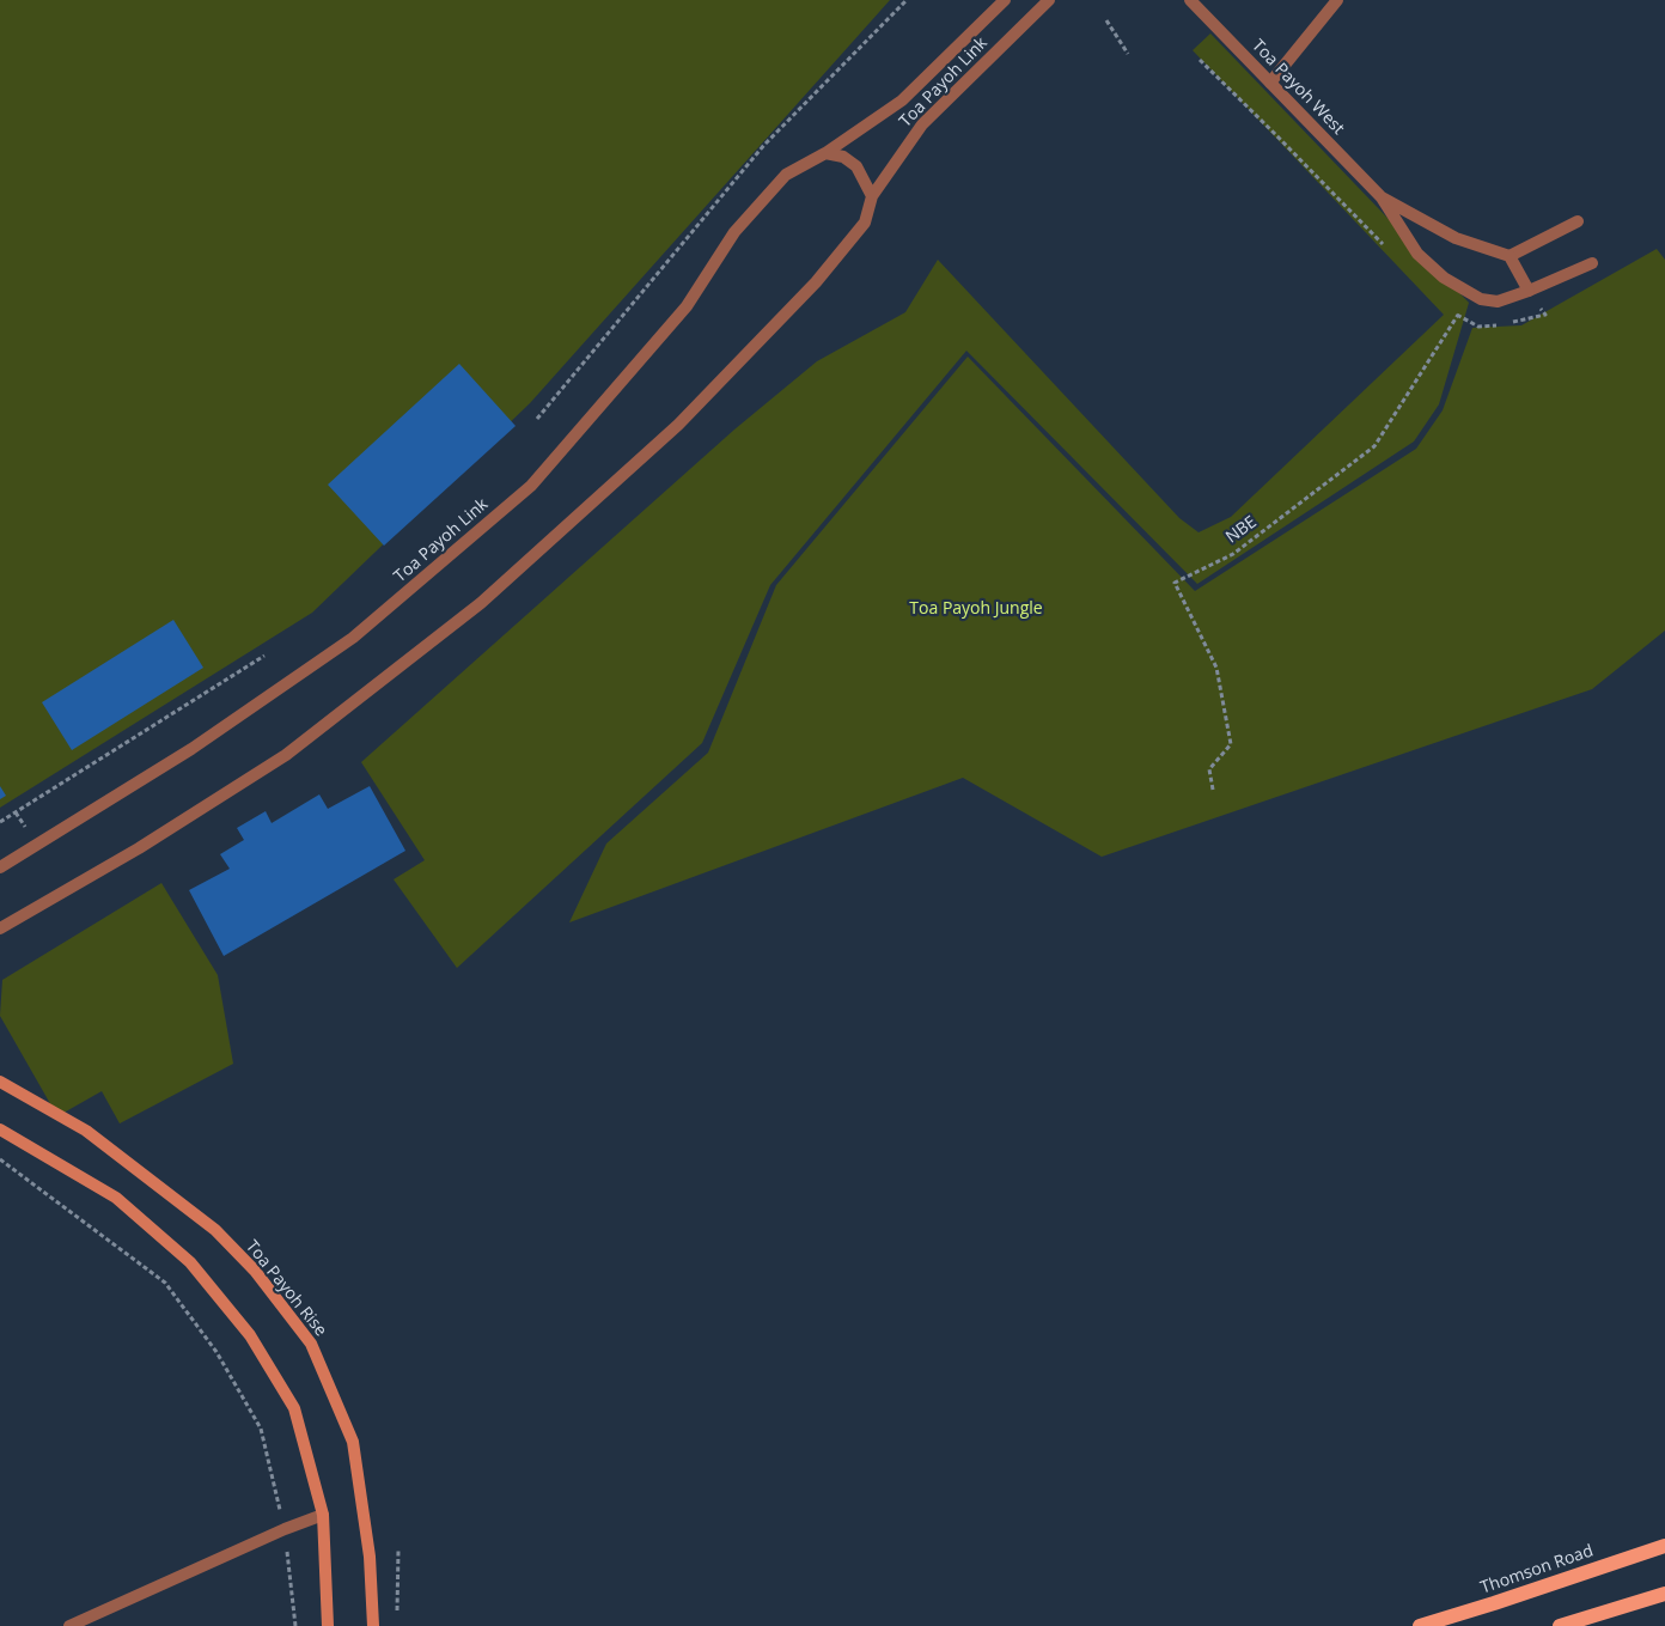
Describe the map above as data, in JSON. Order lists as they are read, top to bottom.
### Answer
{
  "streets": {
    "main road": ["Toa Payoh Rise", "Thomson Road"],
    "street": ["Toa Payoh Link", "Toa Payoh West"],
    "path": ["NBE"]
  },
  "parks": ["Toa Payoh Jungle"]
}
